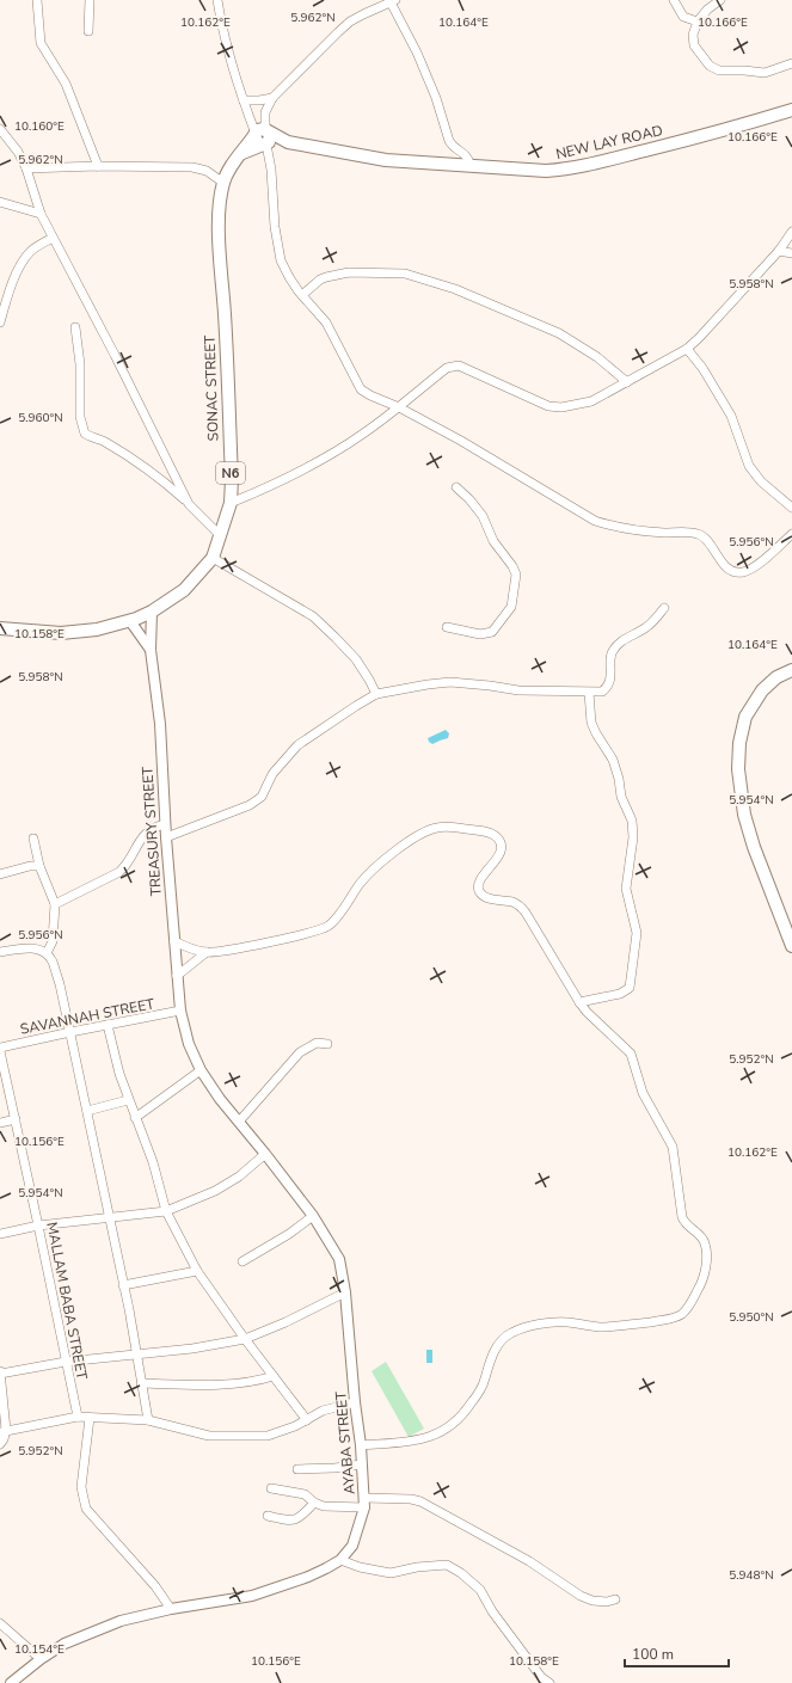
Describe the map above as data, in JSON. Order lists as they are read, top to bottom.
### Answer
{
  "streets": {
    "highway": ["NEW LAY ROAD", "SONAC STREET", "N6"],
    "main road": ["TREASURY STREET", "AYABA STREET"],
    "street": ["SAVANNAH STREET", "MALLAM BABA STREET"]
  },
  "crossings": [
    ["NEW LAY ROAD", "SONAC STREET"],
    ["SONAC STREET", "TREASURY STREET"],
    ["TREASURY STREET", "SAVANNAH STREET"],
    ["TREASURY STREET", "AYABA STREET"],
    ["SAVANNAH STREET", "AYABA STREET"]
  ],
  "scale_bar": "100 m",
  "coordinates": [
    "5.962°N",
    "10.162°E",
    "10.164°E",
    "10.166°E",
    "10.160°E",
    "5.958°N",
    "5.960°N",
    "5.956°N",
    "10.158°E",
    "5.954°N",
    "5.952°N",
    "10.156°E",
    "5.950°N",
    "5.948°N",
    "10.154°E"
  ]
}
